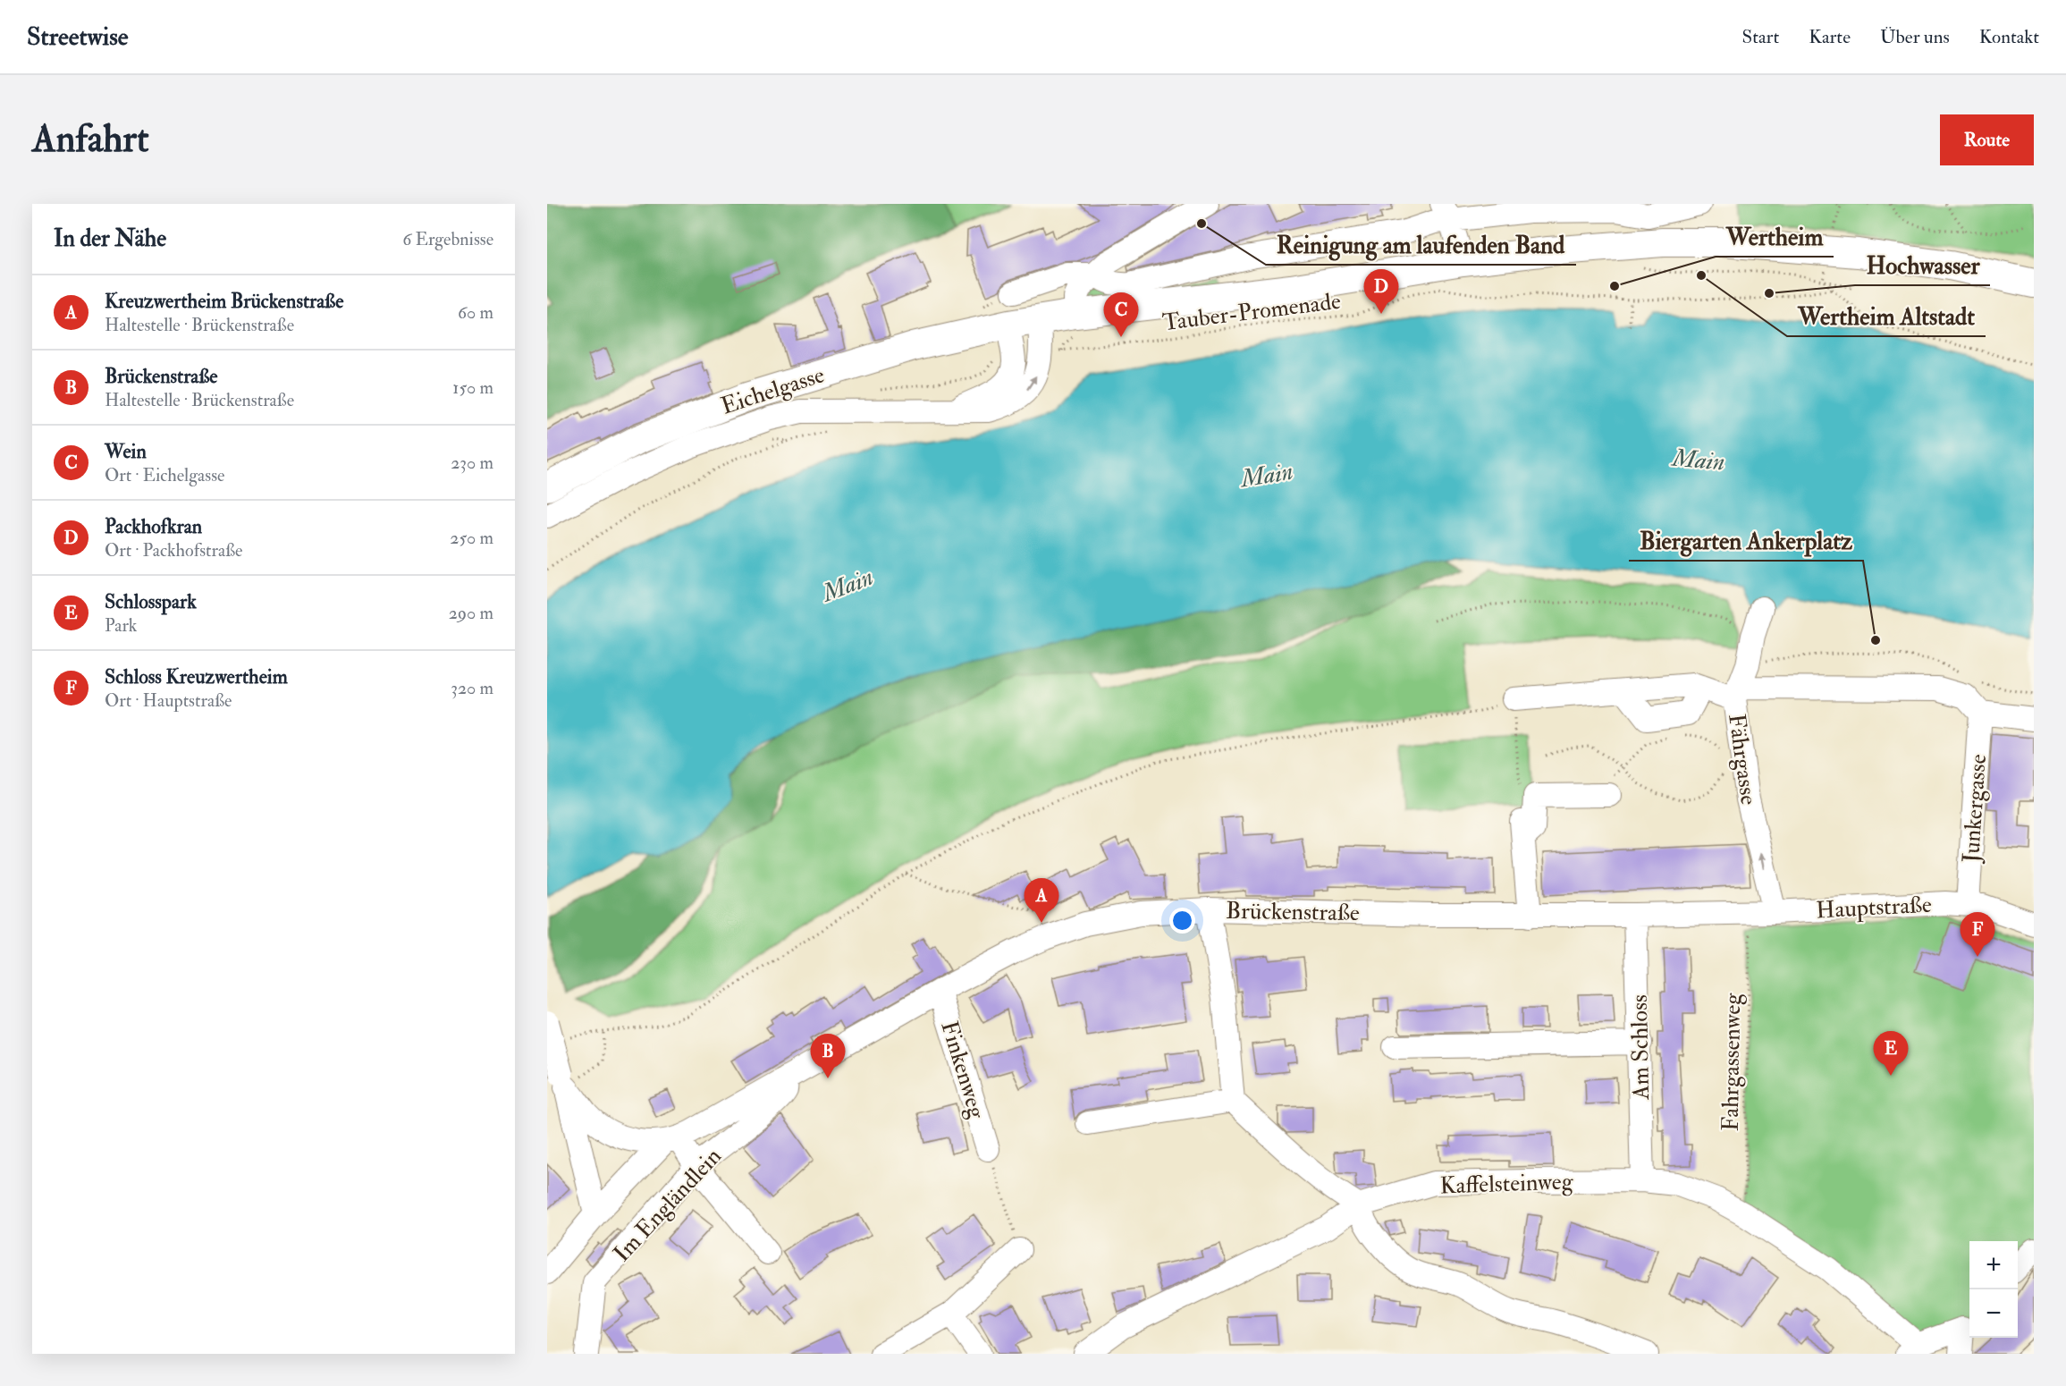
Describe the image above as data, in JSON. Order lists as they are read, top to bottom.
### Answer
{
  "streets": {
    "main road": ["Eichelgasse"],
    "street": [
      "Fährgasse",
      "Junkergasse",
      "Hauptstraße",
      "Brückenstraße",
      "Am Schloss",
      "Finkenweg",
      "Kaffelsteinweg",
      "Im Engländlein"
    ],
    "path": ["Tauber-Promenade", "Fahrgassenweg"]
  },
  "crossings": [
    ["Fährgasse", "Hauptstraße"],
    ["Fährgasse", "Brückenstraße"],
    ["Junkergasse", "Hauptstraße"],
    ["Hauptstraße", "Brückenstraße"],
    ["Brückenstraße", "Am Schloss"],
    ["Brückenstraße", "Fahrgassenweg"],
    ["Brückenstraße", "Finkenweg"],
    ["Brückenstraße", "Im Engländlein"],
    ["Am Schloss", "Kaffelsteinweg"],
    ["Fahrgassenweg", "Kaffelsteinweg"]
  ],
  "one_way": ["Fährgasse"],
  "water": ["Main"],
  "places": [
    "Reinigung am laufenden Band",
    "Wertheim Altstadt",
    "Wertheim",
    "Hochwasser",
    "Biergarten Ankerplatz"
  ],
  "page": {
    "header": "Streetwise",
    "nav": [
      "Start",
      "Karte",
      "Über uns",
      "Kontakt"
    ],
    "buttons": "Route",
    "title": "Anfahrt",
    "heading": ["In der Nähe", "6 Ergebnisse"],
    "pins": [
      "D",
      "C",
      "A",
      "F",
      "E",
      "B"
    ],
    "list": [
      {
        "mark": "A",
        "name": "Kreuzwertheim Brückenstraße",
        "note": "Haltestelle · Brückenstraße",
        "value": "60 m"
      },
      {
        "mark": "B",
        "name": "Brückenstraße",
        "note": "Haltestelle · Brückenstraße",
        "value": "150 m"
      },
      {
        "mark": "C",
        "name": "Wein",
        "note": "Ort · Eichelgasse",
        "value": "230 m"
      },
      {
        "mark": "D",
        "name": "Packhofkran",
        "note": "Ort · Packhofstraße",
        "value": "250 m"
      },
      {
        "mark": "E",
        "name": "Schlosspark",
        "note": "Park",
        "value": "290 m"
      },
      {
        "mark": "F",
        "name": "Schloss Kreuzwertheim",
        "note": "Ort · Hauptstraße",
        "value": "320 m"
      }
    ],
    "map_buttons": ["+", "−"]
  }
}
